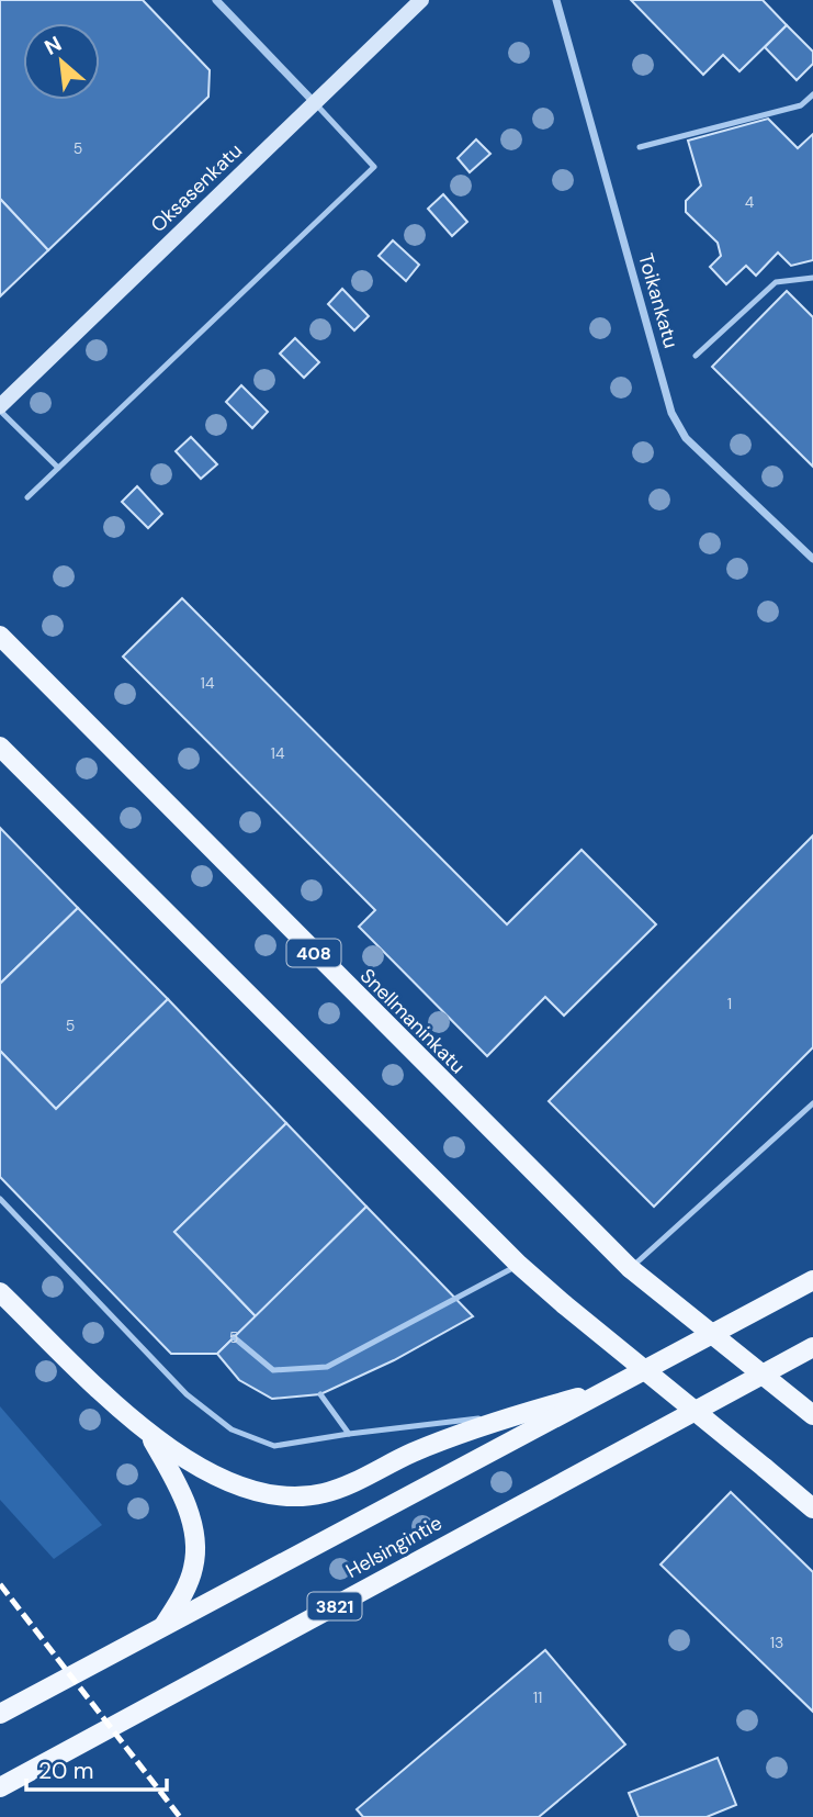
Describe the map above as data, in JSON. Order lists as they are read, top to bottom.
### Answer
{
  "streets": {
    "main road": [
      "408",
      "Snellmaninkatu",
      "Helsingintie",
      "3821"
    ],
    "street": ["Oksasenkatu", "Toikankatu"]
  },
  "house_numbers": [
    "5",
    "4",
    "14",
    "14",
    "1",
    "5",
    "5",
    "13",
    "11"
  ],
  "scale_bar": "20 m",
  "north": "top left"
}
